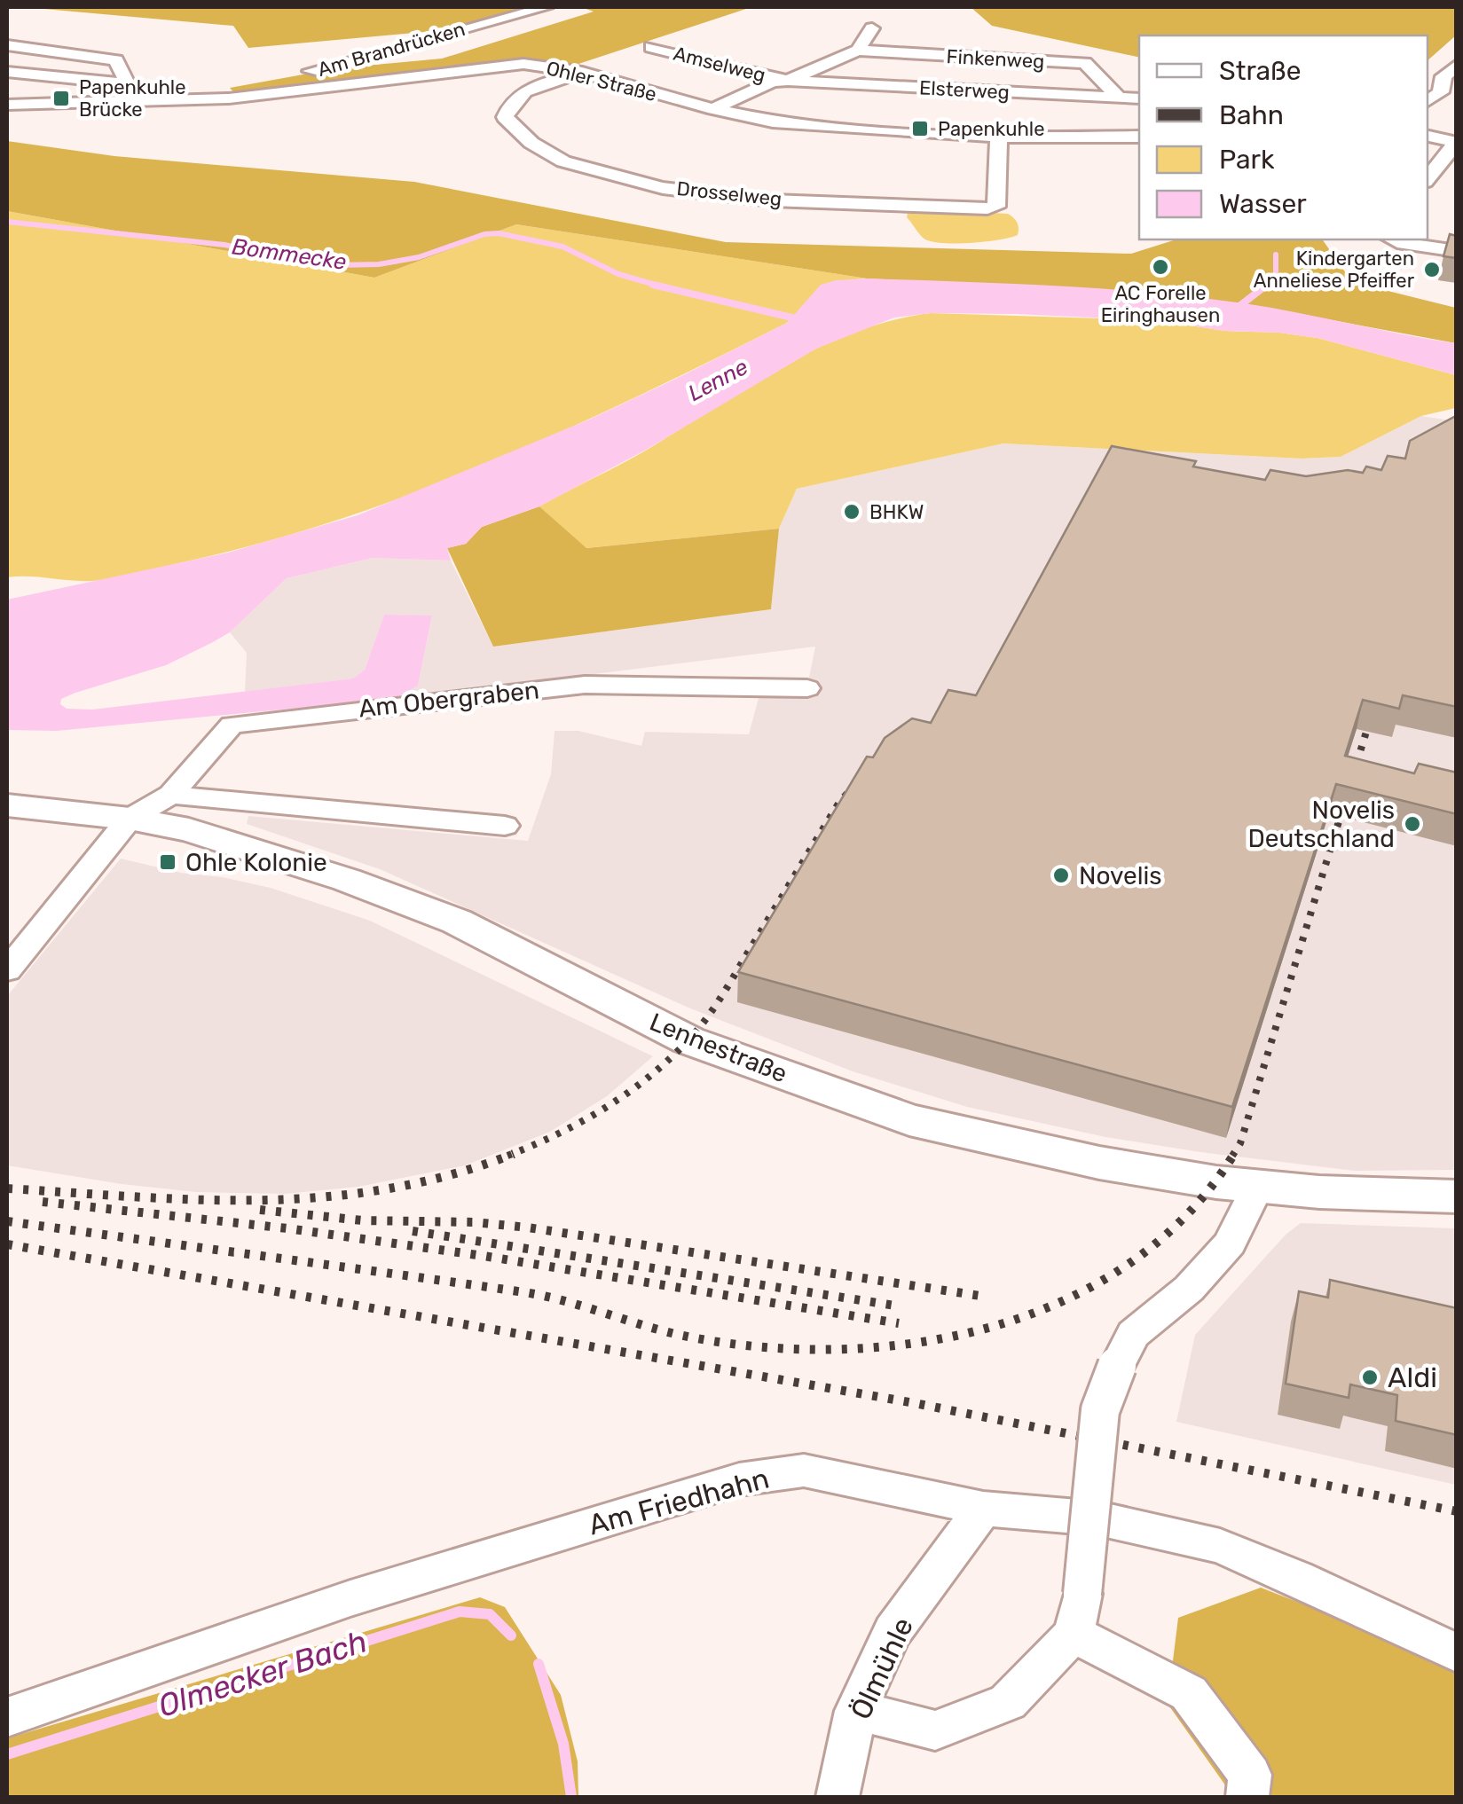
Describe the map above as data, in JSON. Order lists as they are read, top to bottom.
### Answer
{
  "streets": {
    "main road": ["Lennestraße"],
    "street": [
      "Am Brandrücken",
      "Finkenweg",
      "Amselweg",
      "Ohler Straße",
      "Elsterweg",
      "Drosselweg",
      "Am Obergraben",
      "Am Friedhahn",
      "Ölmühle"
    ]
  },
  "crossings": [
    ["Finkenweg", "Amselweg"],
    ["Finkenweg", "Elsterweg"],
    ["Amselweg", "Ohler Straße"],
    ["Amselweg", "Elsterweg"],
    ["Ohler Straße", "Drosselweg"],
    ["Am Obergraben", "Lennestraße"],
    ["Am Friedhahn", "Ölmühle"]
  ],
  "water": ["Bommecke", "Lenne", "Olmecker Bach"],
  "places": {
    "transit": ["Papenkuhle Brücke", "Papenkuhle", "Ohle Kolonie"],
    "other": [
      "AC Forelle Eiringhausen",
      "Kindergarten Anneliese Pfeiffer",
      "BHKW",
      "Novelis Deutschland",
      "Novelis",
      "Aldi"
    ]
  },
  "legend": [
    "Straße",
    "Bahn",
    "Park",
    "Wasser"
  ]
}
